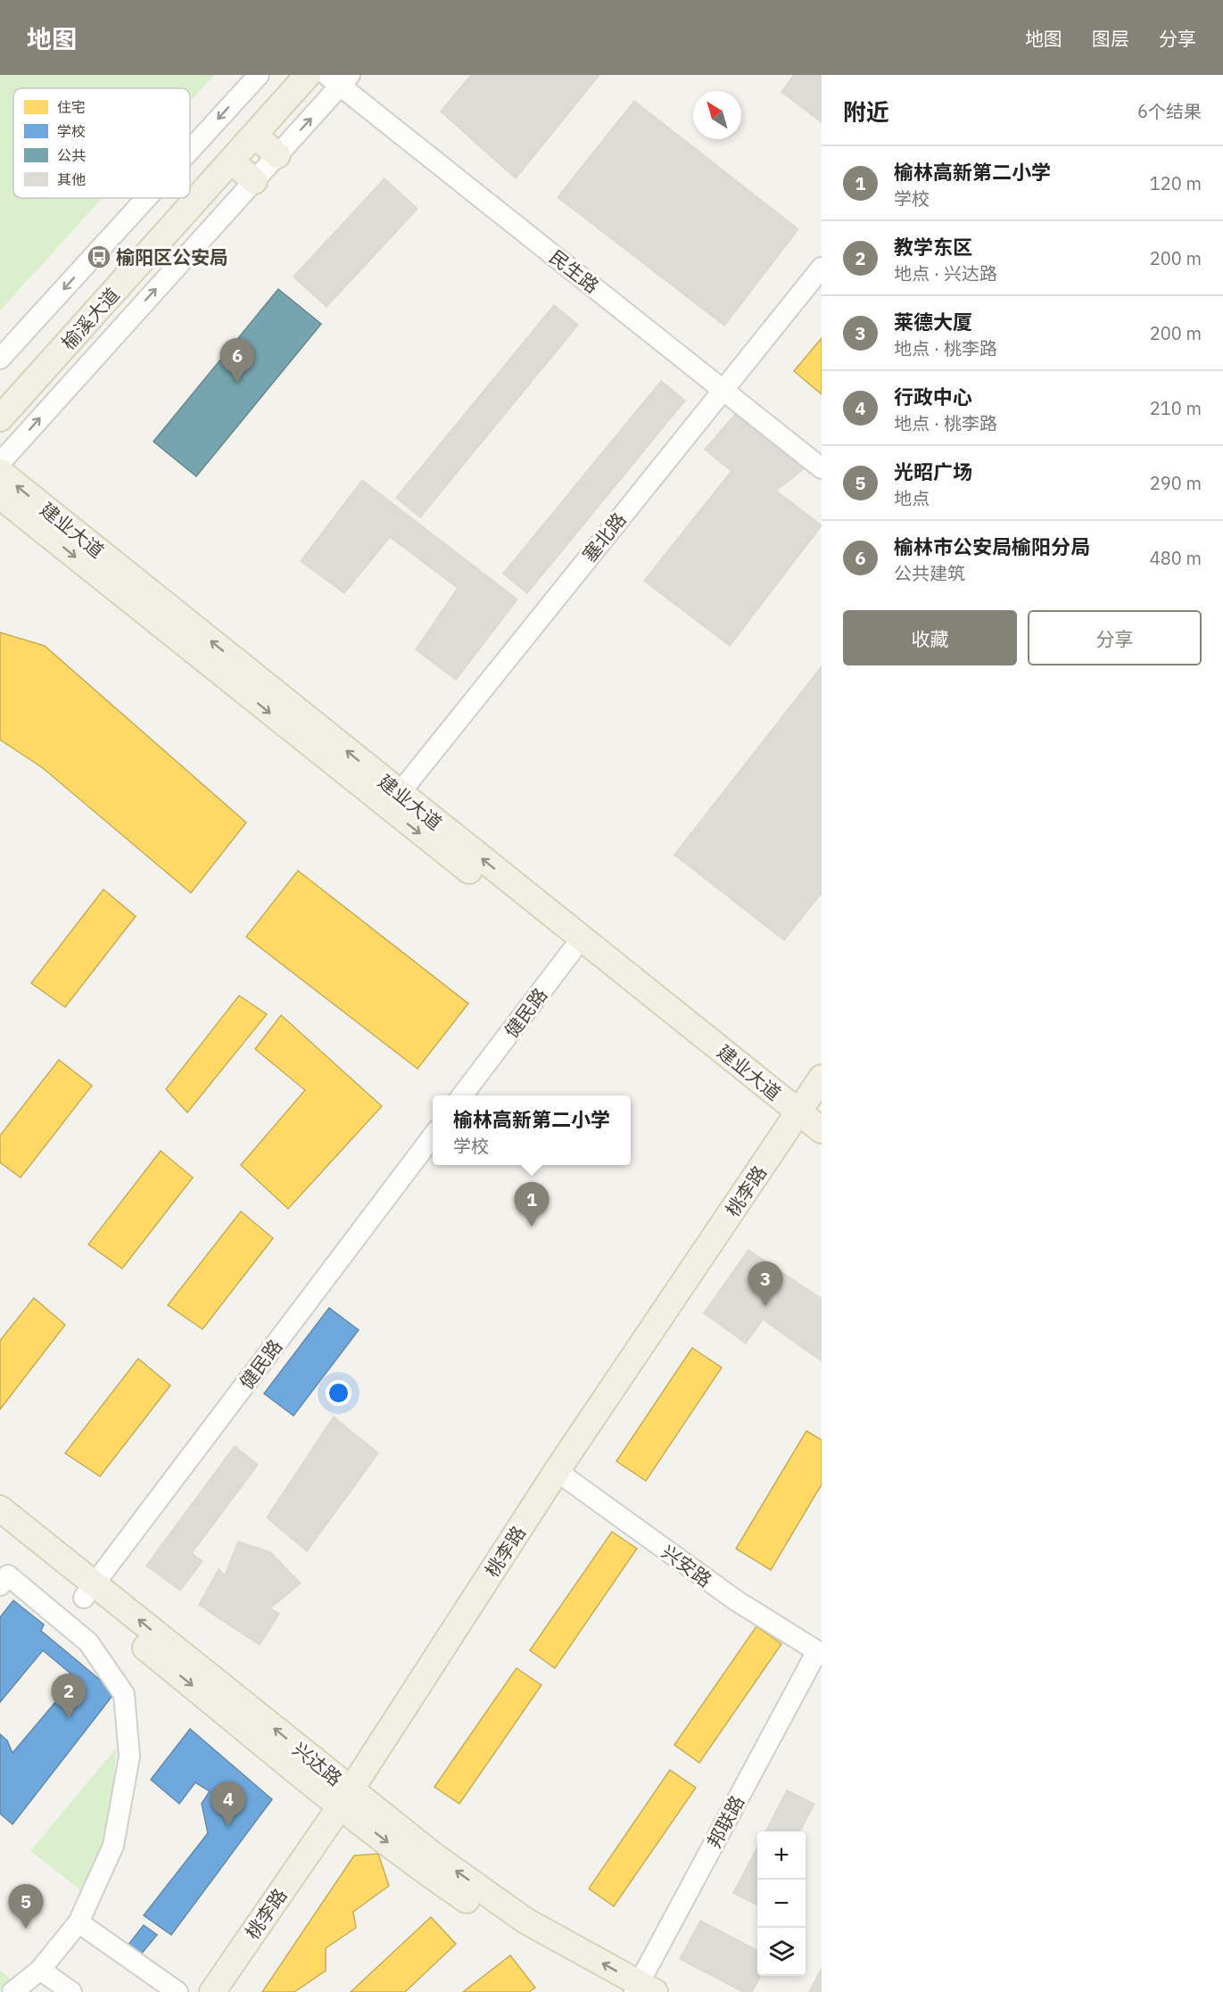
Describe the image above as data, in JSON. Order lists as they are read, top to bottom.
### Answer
{
  "streets": {
    "main road": [
      "榆溪大道",
      "建业大道",
      "桃李路",
      "兴达路"
    ],
    "street": [
      "民生路",
      "塞北路",
      "健民路",
      "兴安路",
      "邦联路"
    ]
  },
  "crossings": [
    ["民生路", "塞北路"],
    ["建业大道", "塞北路"],
    ["建业大道", "健民路"],
    ["建业大道", "桃李路"],
    ["健民路", "兴达路"],
    ["桃李路", "兴安路"],
    ["桃李路", "兴达路"],
    ["兴安路", "邦联路"],
    ["兴达路", "邦联路"]
  ],
  "places": {
    "bus stop": ["榆阳区公安局"]
  },
  "legend": [
    "住宅",
    "学校",
    "公共",
    "其他"
  ],
  "north": "top left",
  "page": {
    "header": "地图",
    "nav": ["地图", "图层", "分享"],
    "heading": ["附近", "6个结果"],
    "list": [
      {
        "mark": "1",
        "name": "榆林高新第二小学",
        "note": "学校",
        "value": "120 m"
      },
      {
        "mark": "2",
        "name": "教学东区",
        "note": "地点 · 兴达路",
        "value": "200 m"
      },
      {
        "mark": "3",
        "name": "莱德大厦",
        "note": "地点 · 桃李路",
        "value": "200 m"
      },
      {
        "mark": "4",
        "name": "行政中心",
        "note": "地点 · 桃李路",
        "value": "210 m"
      },
      {
        "mark": "5",
        "name": "光昭广场",
        "note": "地点",
        "value": "290 m"
      },
      {
        "mark": "6",
        "name": "榆林市公安局榆阳分局",
        "note": "公共建筑",
        "value": "480 m"
      }
    ],
    "pins": [
      "6",
      "1",
      "3",
      "2",
      "4",
      "5"
    ],
    "buttons": ["收藏", "分享"],
    "popup": ["榆林高新第二小学", "学校"],
    "map_buttons": ["+", "−"]
  }
}
